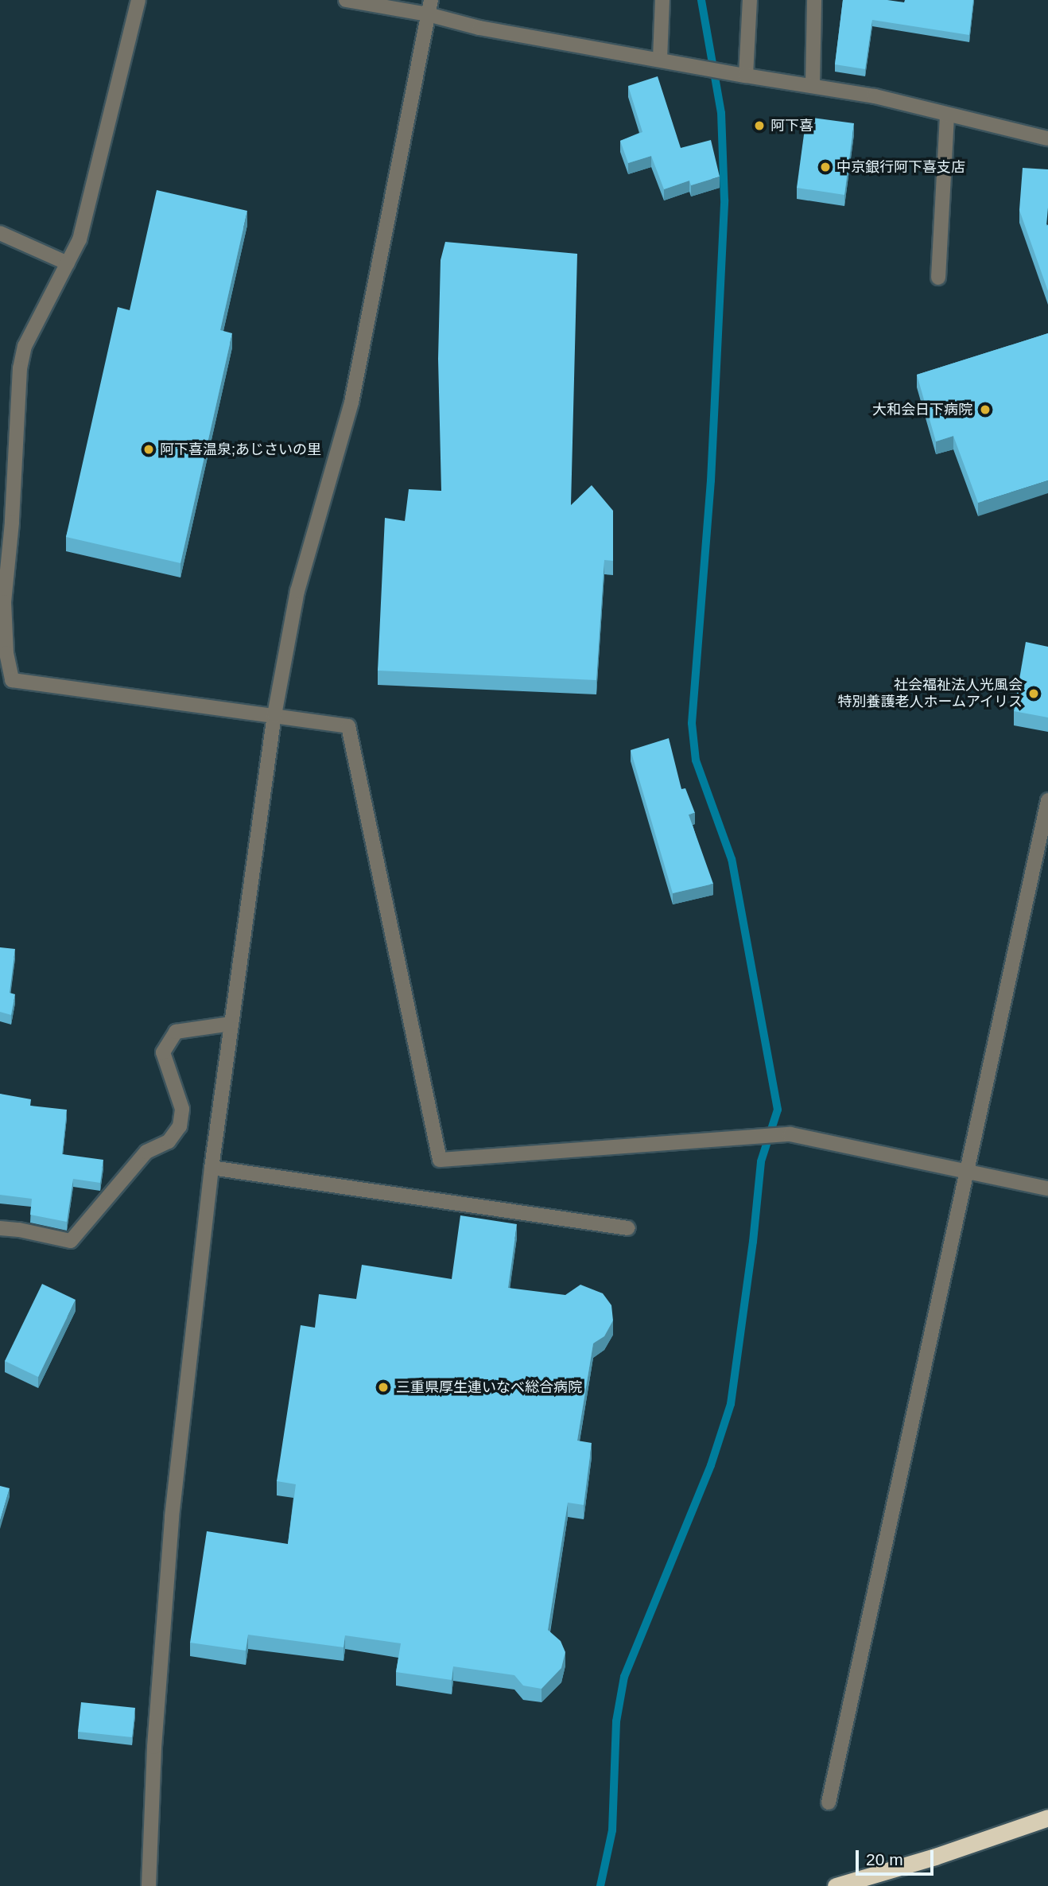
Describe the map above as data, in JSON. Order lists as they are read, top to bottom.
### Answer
{
  "places": [
    "阿下喜",
    "中京銀行阿下喜支店",
    "大和会日下病院",
    "阿下喜温泉;あじさいの里",
    "社会福祉法人光風会 特別養護老人ホームアイリス",
    "三重県厚生連いなべ総合病院"
  ],
  "scale_bar": "20 m"
}
